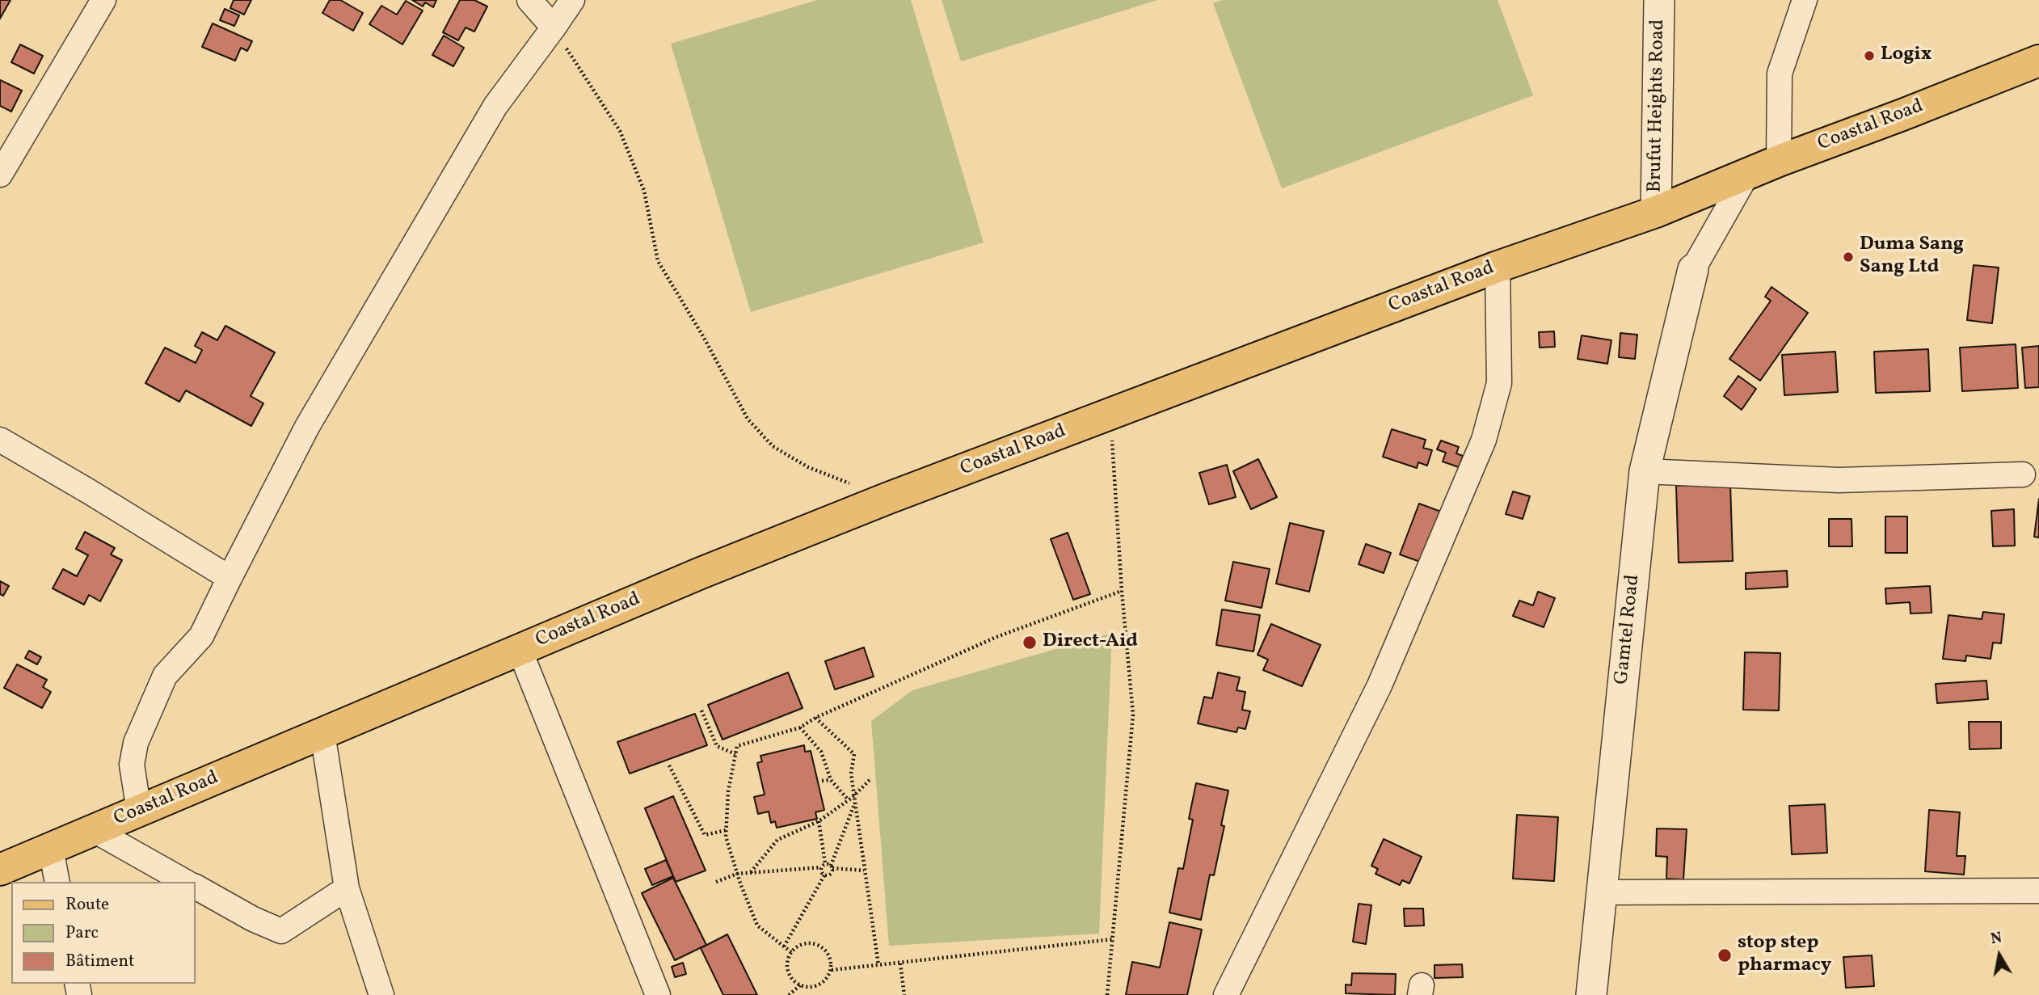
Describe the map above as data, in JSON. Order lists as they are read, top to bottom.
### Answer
{
  "streets": {
    "main road": ["Coastal Road"],
    "street": ["Brufut Heights Road", "Gamtel Road"]
  },
  "crossings": [
    ["Brufut Heights Road", "Coastal Road"]
  ],
  "places": [
    "Logix",
    "Duma Sang Sang Ltd",
    "Direct-Aid",
    "stop step pharmacy"
  ],
  "legend": ["Route", "Parc", "Bâtiment"],
  "north": "top"
}
